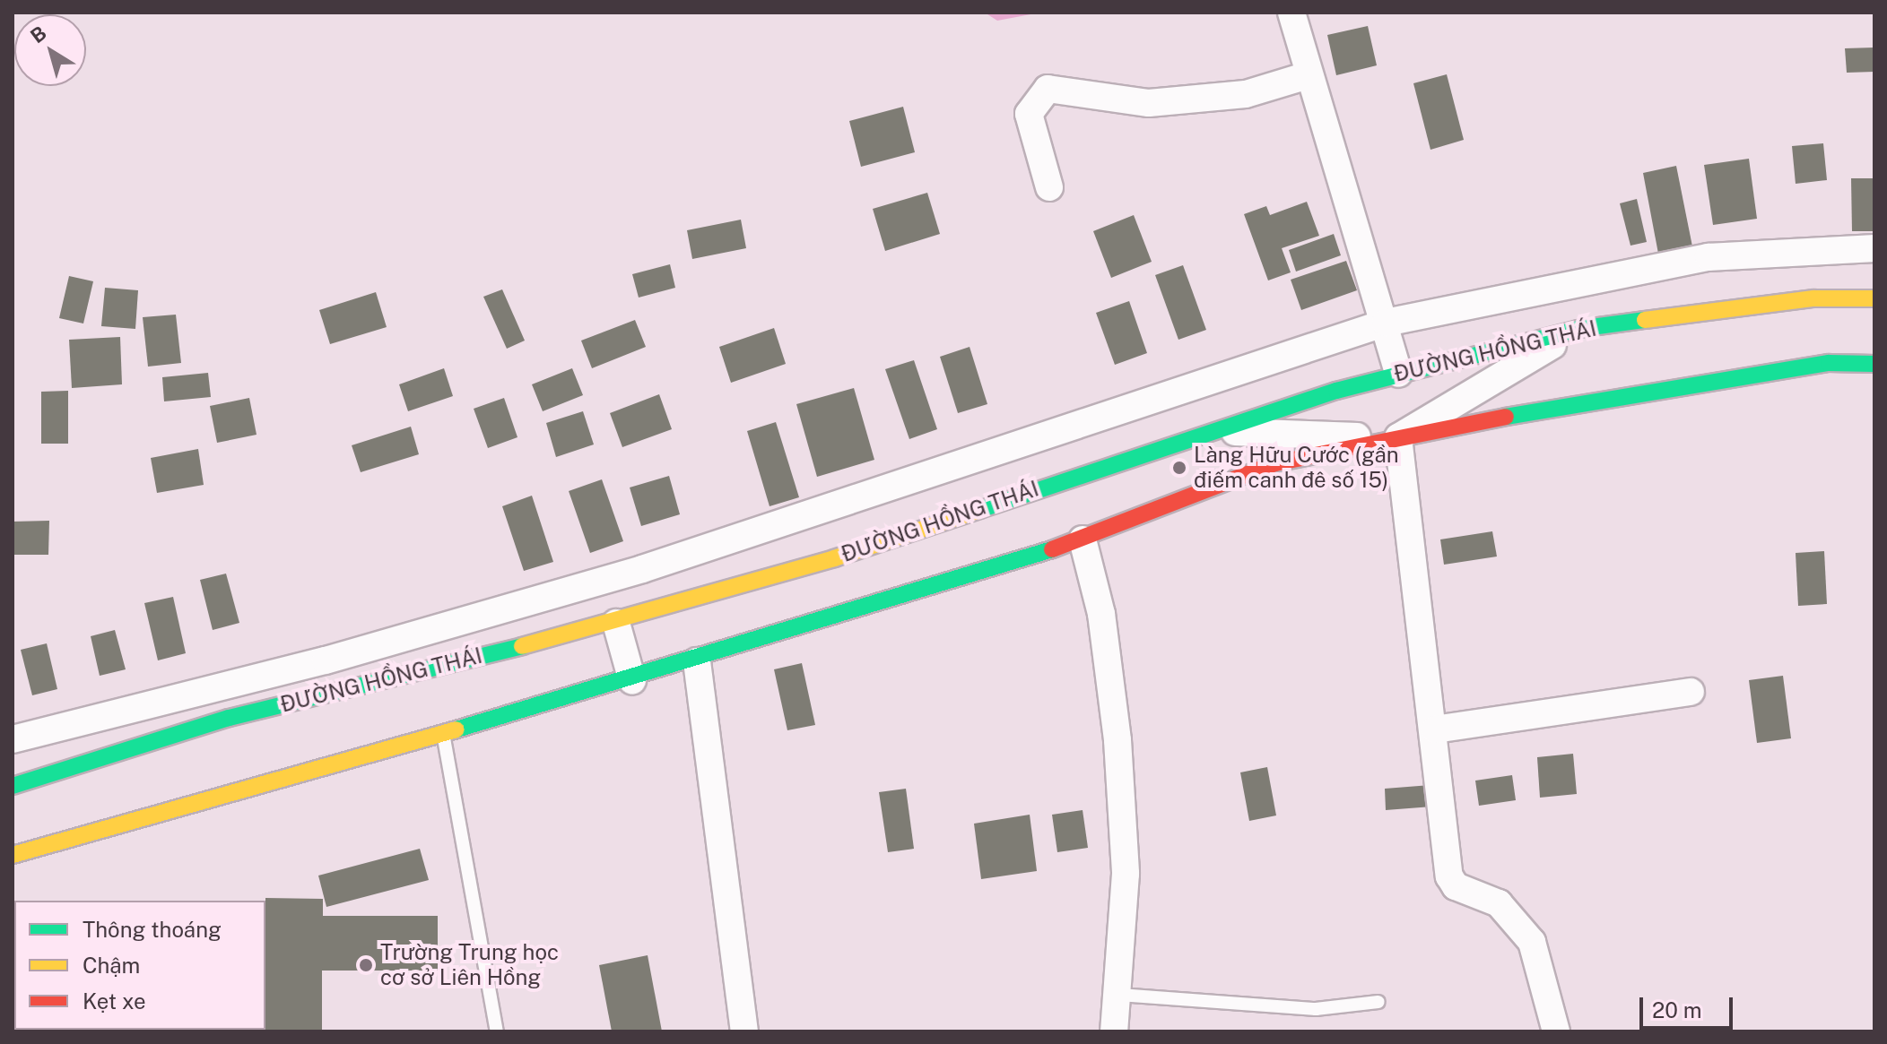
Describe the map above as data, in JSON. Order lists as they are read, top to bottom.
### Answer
{
  "streets": {
    "main road": ["ĐƯỜNG HỒNG THÁI"]
  },
  "places": ["Làng Hữu Cước (gần điếm canh đê số 15)", "Trường Trung học cơ sở Liên Hồng"],
  "legend": ["Thông thoáng", "Chậm", "Kẹt xe"],
  "scale_bar": "20 m",
  "north": "top left"
}
